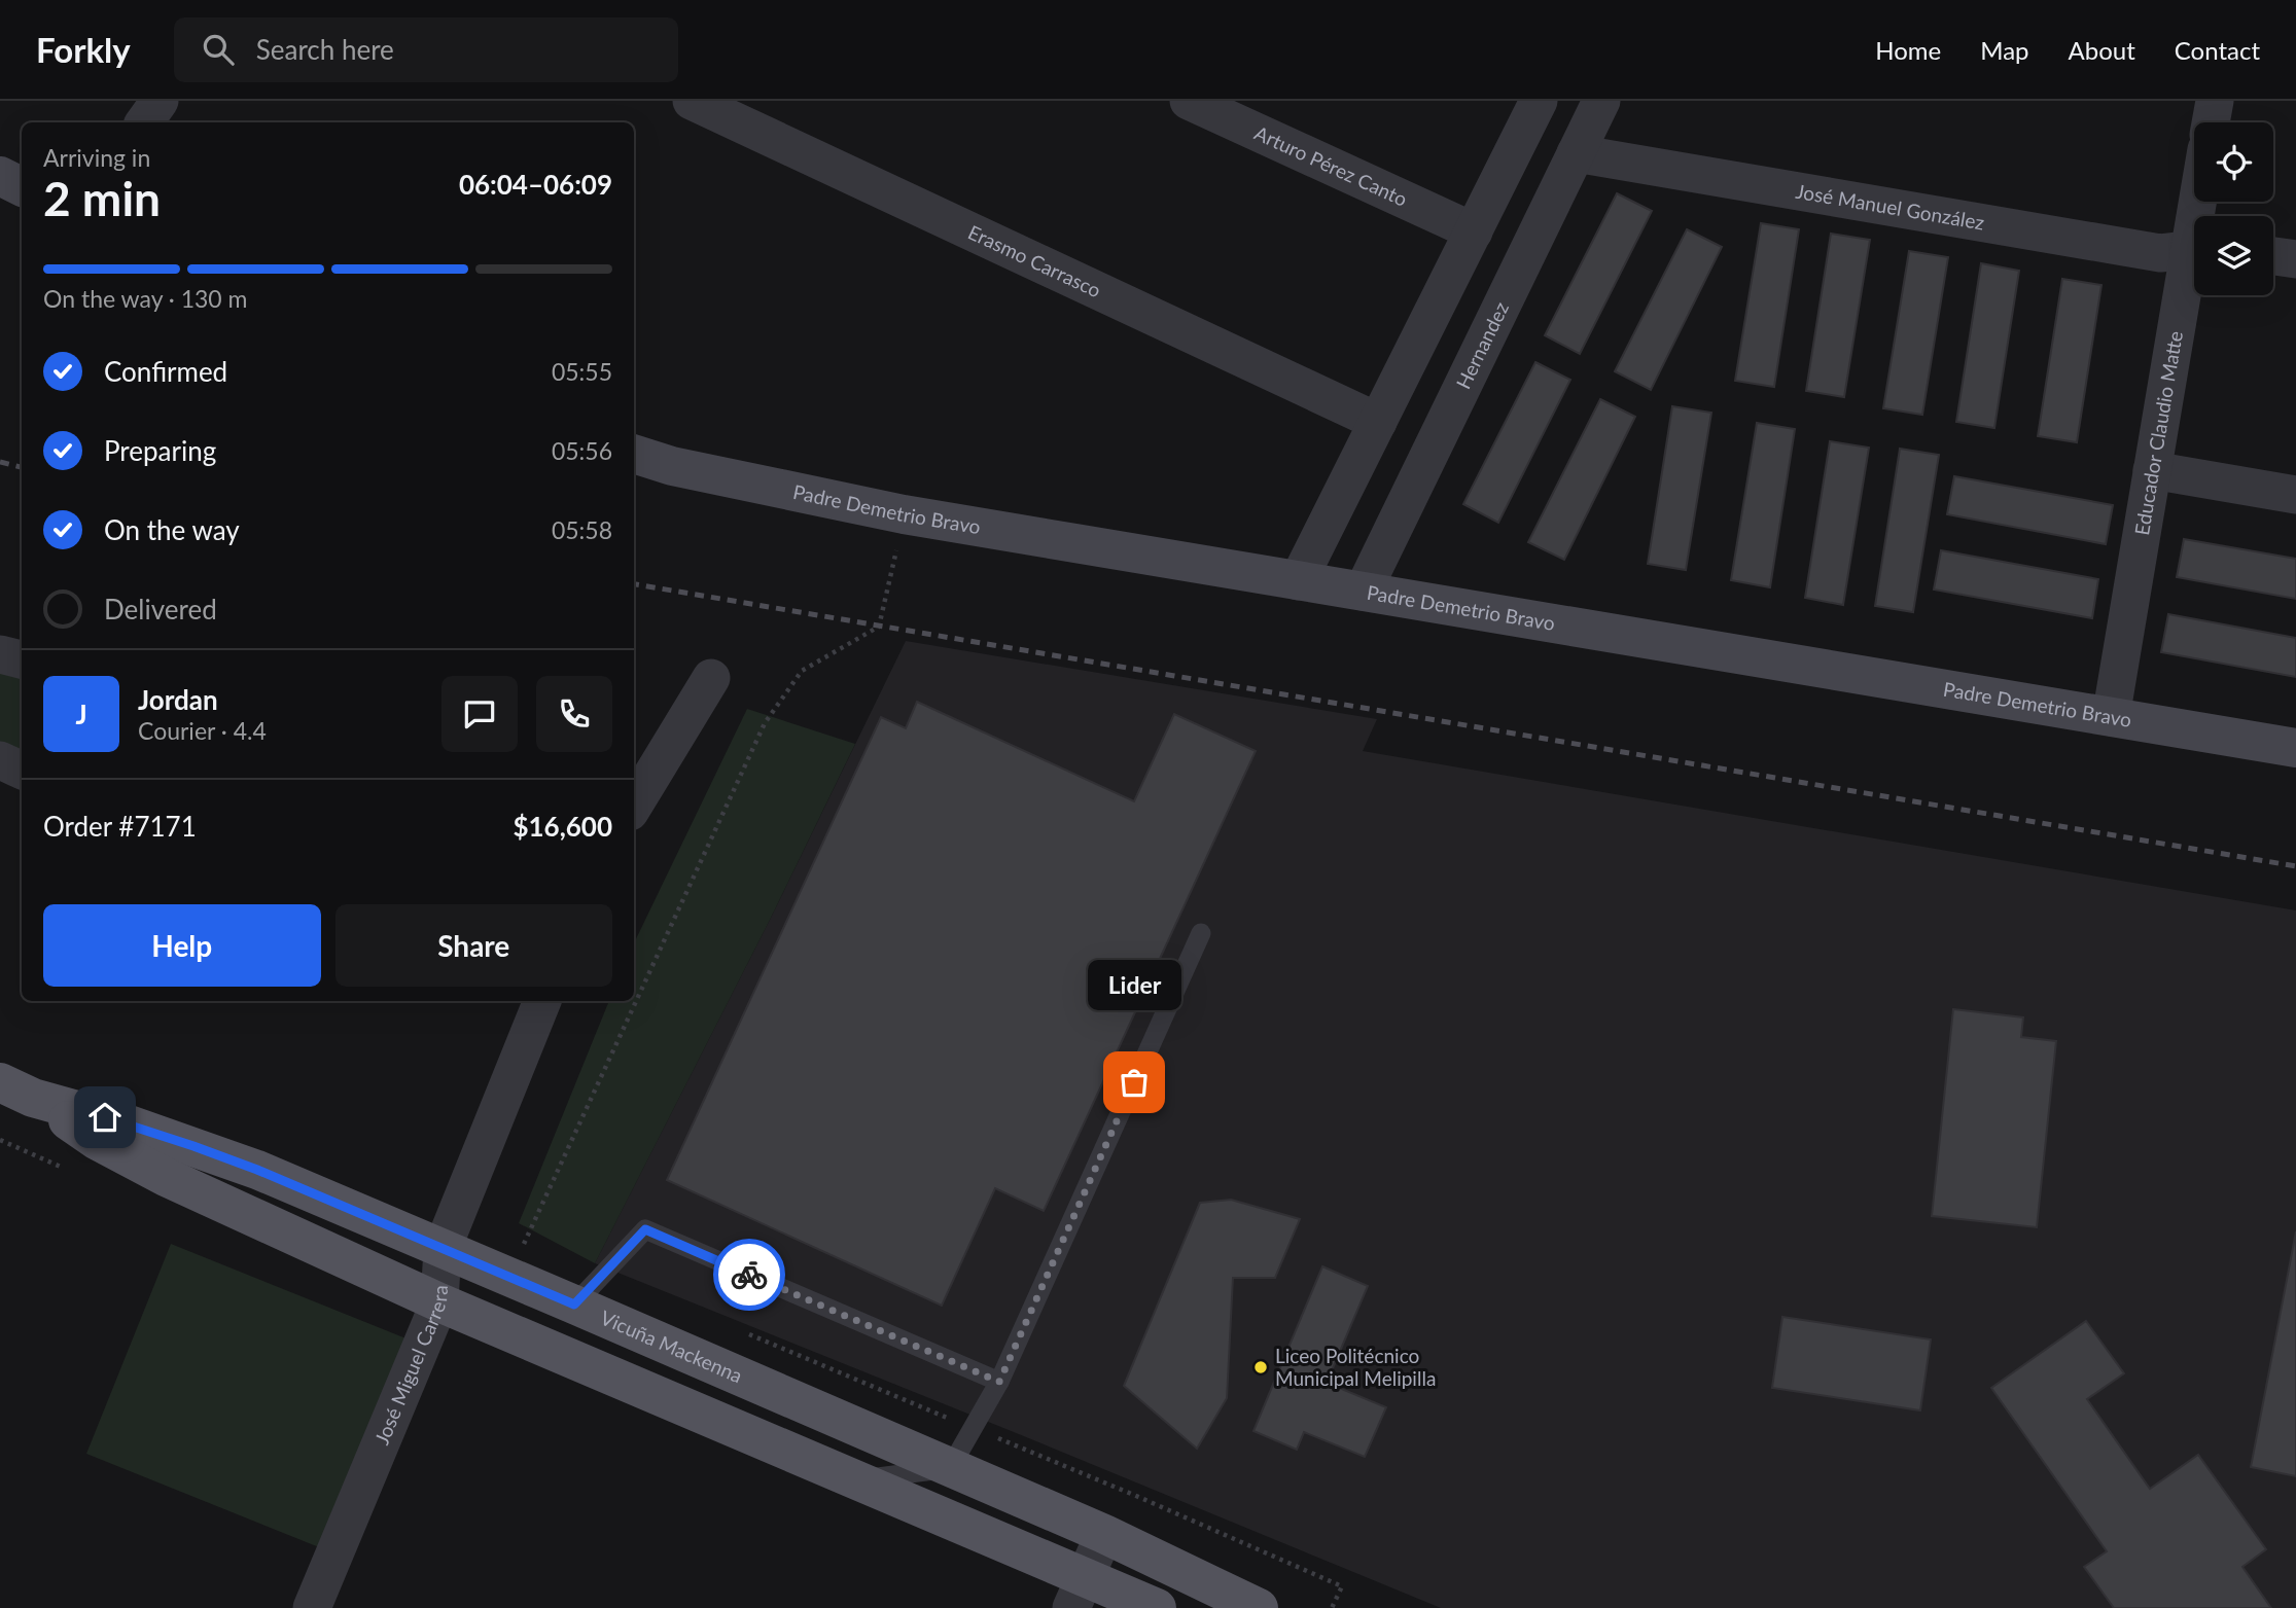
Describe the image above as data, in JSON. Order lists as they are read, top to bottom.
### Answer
{
  "streets": {
    "main road": ["Vicuña Mackenna"],
    "street": [
      "Arturo Pérez Canto",
      "José Manuel González",
      "Erasmo Carrasco",
      "Hernandez",
      "Educador Claudio Matte",
      "Padre Demetrio Bravo",
      "José Miguel Carrera"
    ]
  },
  "crossings": [
    ["José Manuel González", "Hernandez"],
    ["Hernandez", "Padre Demetrio Bravo"],
    ["Educador Claudio Matte", "Padre Demetrio Bravo"],
    ["Vicuña Mackenna", "José Miguel Carrera"]
  ],
  "places": ["Lider", "Liceo Politécnico Municipal Melipilla"],
  "page": {
    "header": "Forkly",
    "search": "Search here",
    "nav": [
      "Home",
      "Map",
      "About",
      "Contact"
    ],
    "heading": ["2 min", "Arriving in", "06:04–06:09"],
    "panel": [
      "Jordan",
      "Courier · 4.4",
      "Order #7171",
      "$16,600"
    ],
    "bar": "On the way · 130 m",
    "list": [
      ["Confirmed", "05:55"],
      ["Preparing", "05:56"],
      ["On the way", "05:58"],
      "Delivered"
    ],
    "round": "J",
    "buttons": ["Help", "Share"],
    "bubble": "Lider"
  }
}
